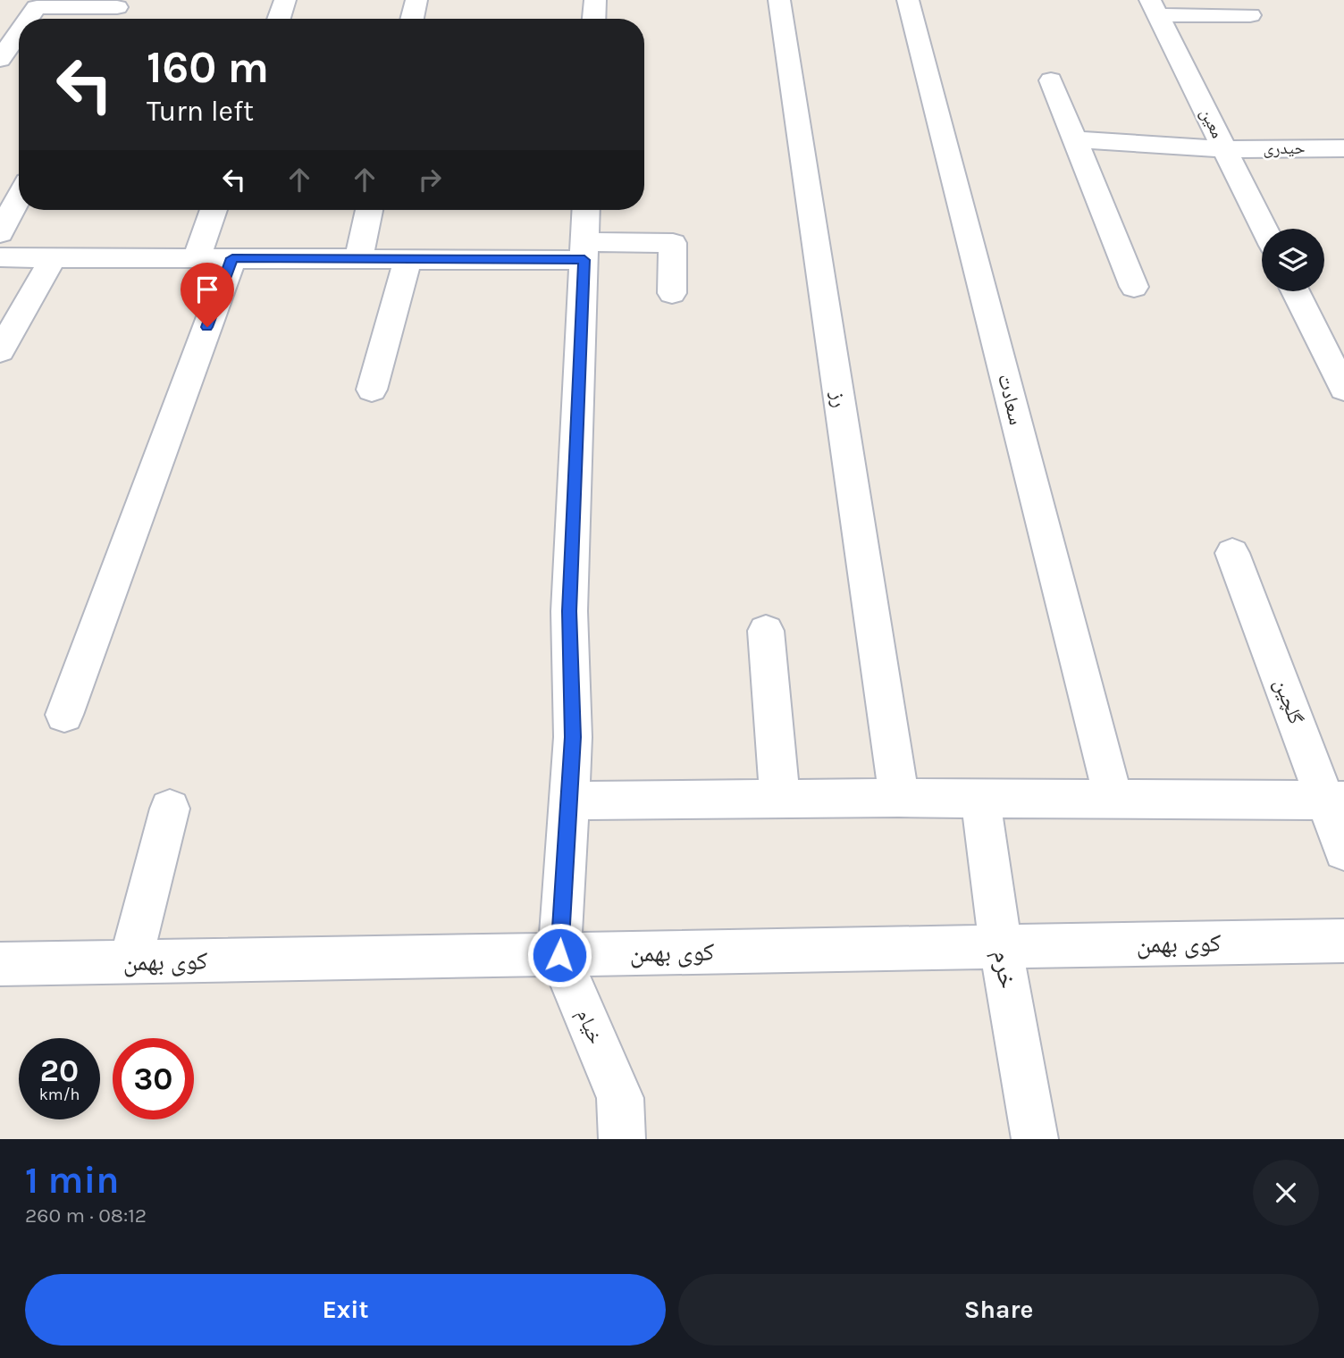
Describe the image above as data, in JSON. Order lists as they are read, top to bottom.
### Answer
{
  "streets": {
    "street": [
      "معین",
      "حیدری",
      "رز",
      "سعادت",
      "گلچین",
      "کوی بهمن",
      "خرم",
      "خیام"
    ]
  },
  "crossings": [
    ["معین", "حیدری"],
    ["کوی بهمن", "خرم"],
    ["کوی بهمن", "خیام"]
  ],
  "page": {
    "turn": ["160 m", "Turn left"],
    "speed": "20 km/h",
    "limit": "30",
    "heading": ["1 min", "260 m · 08:12"],
    "buttons": ["Exit", "Share"]
  }
}
